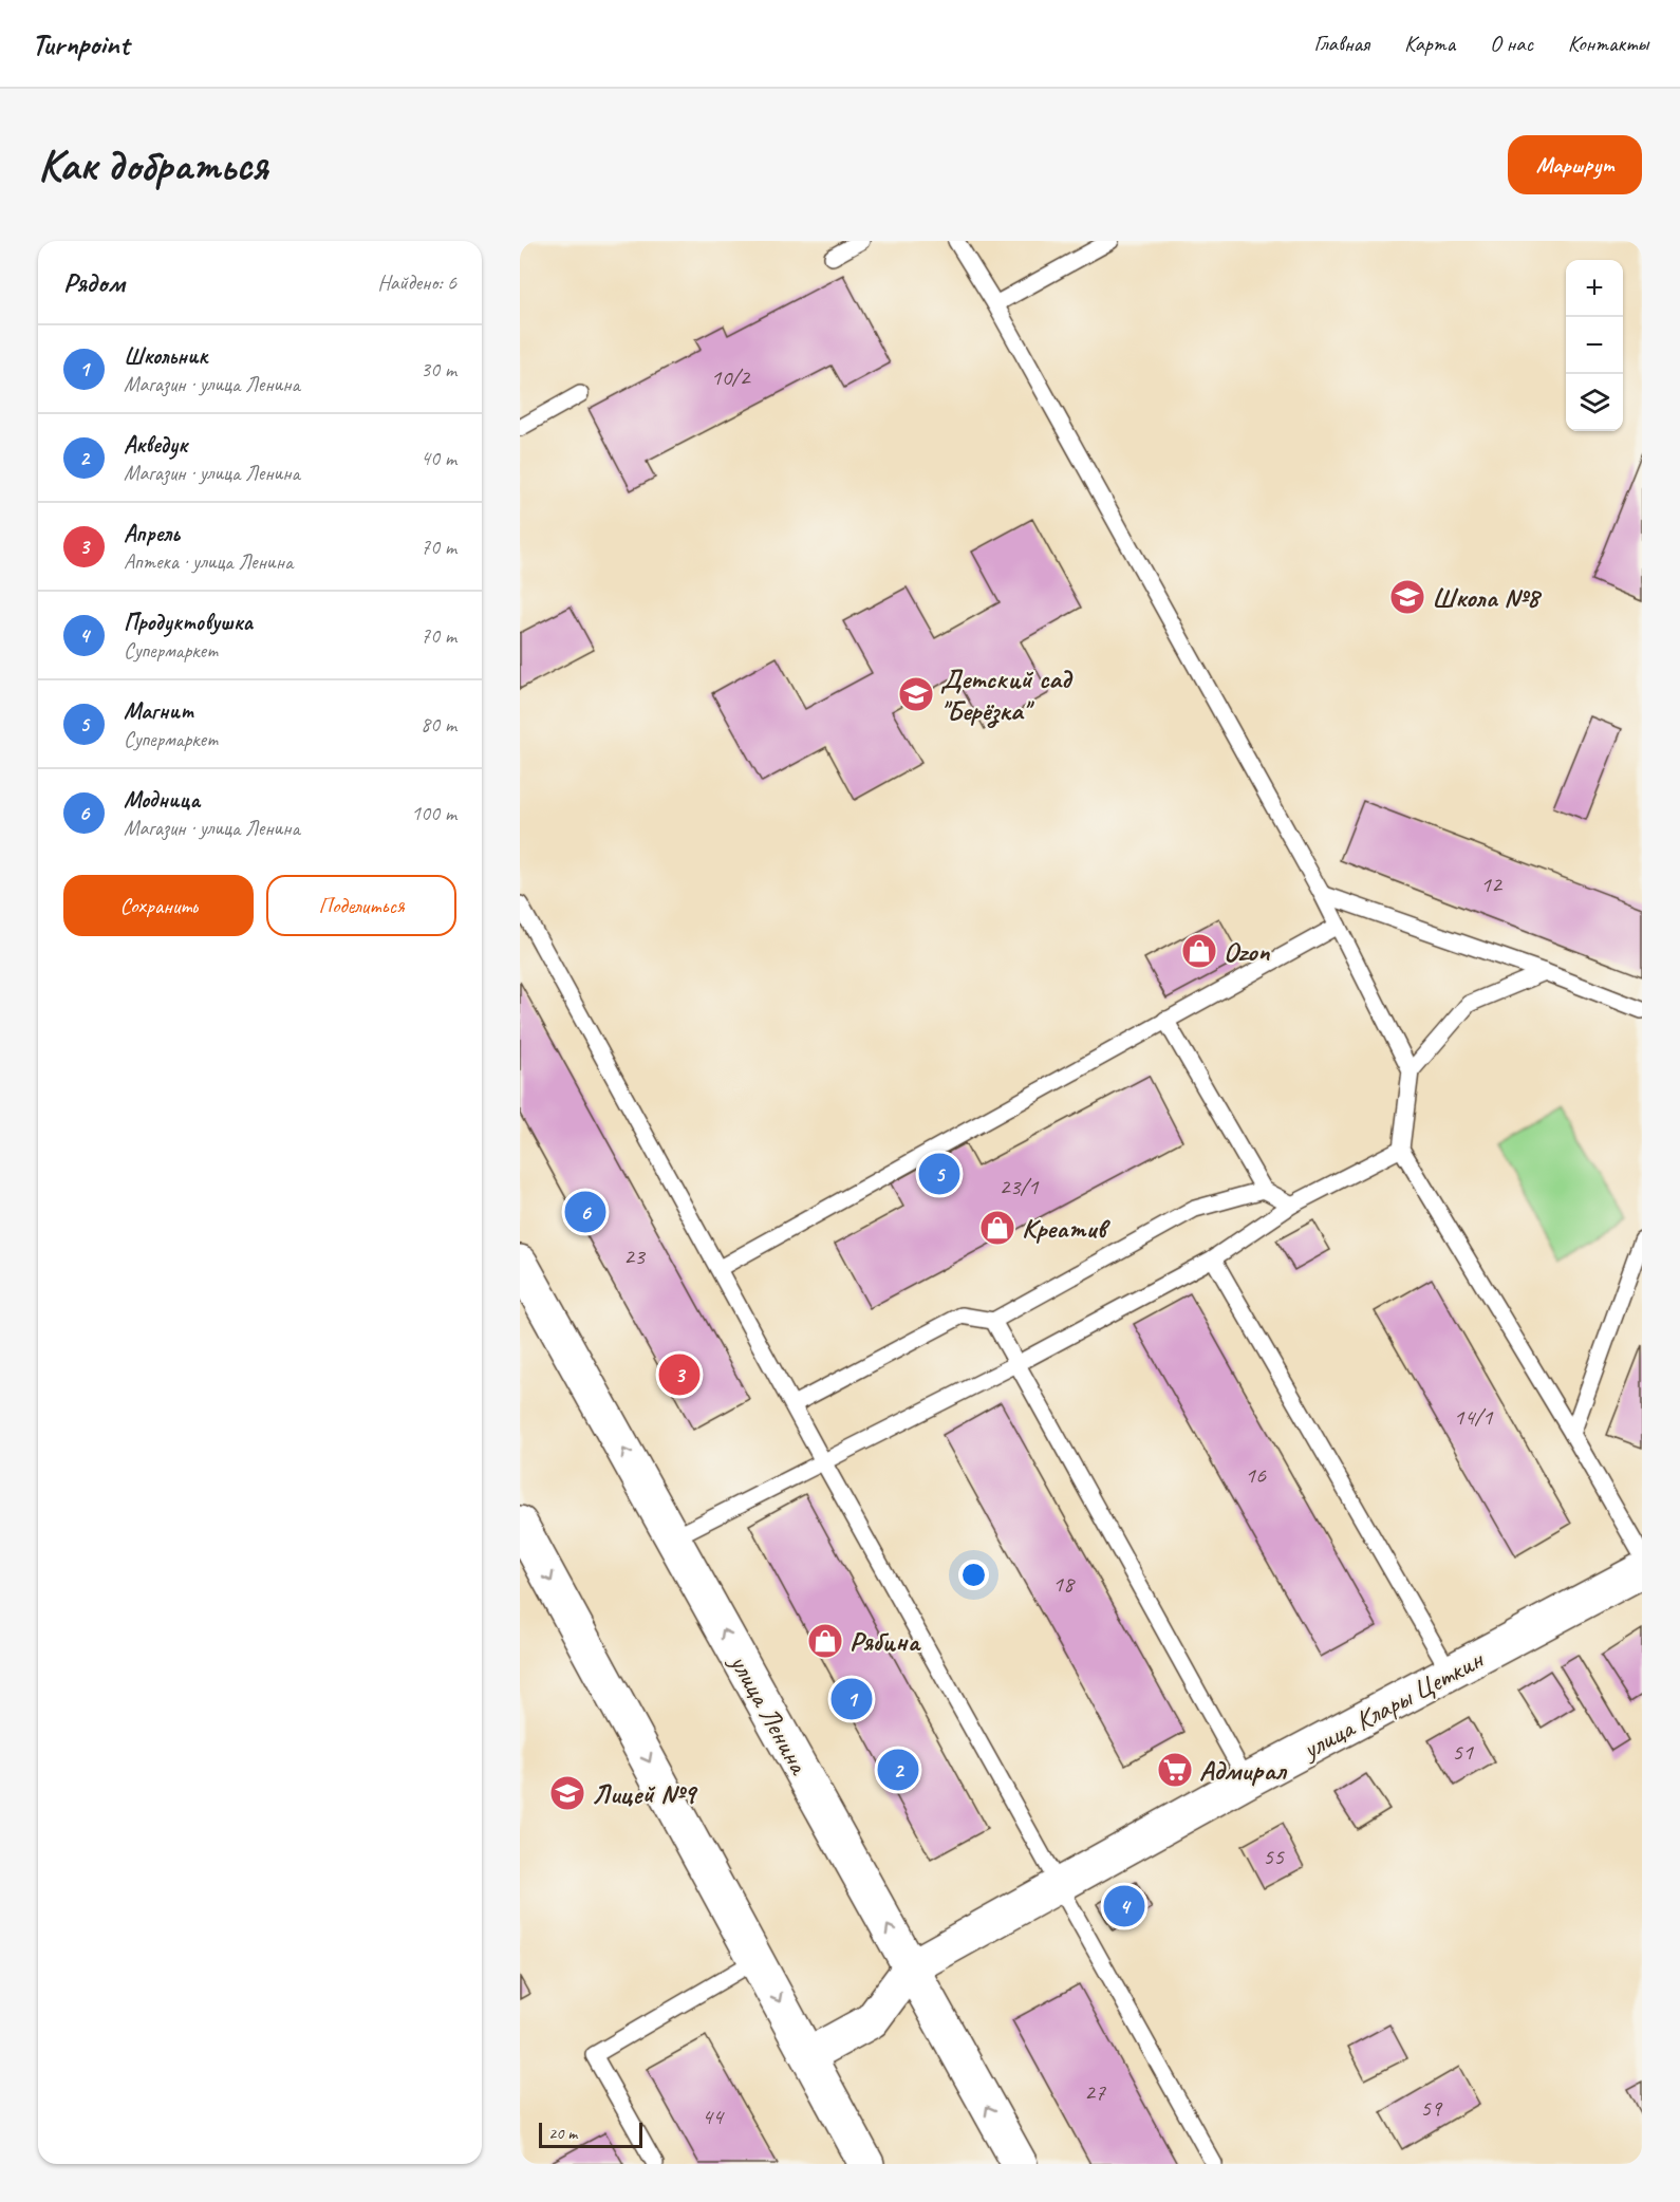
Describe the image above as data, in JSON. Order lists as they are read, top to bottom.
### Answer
{
  "streets": {
    "main road": ["улица Клары Цеткин", "улица Ленина"]
  },
  "crossings": [
    ["улица Клары Цеткин", "улица Ленина"]
  ],
  "places": {
    "school or university": ["Школа №8", "Детский сад \"Берёзка\"", "Лицей №9"],
    "shop": ["Ozon", "Креатив", "Рябина"],
    "supermarket": ["Адмирал"]
  },
  "house_numbers": [
    "10/2",
    "12",
    "23/1",
    "23",
    "14/1",
    "16",
    "18",
    "51",
    "55",
    "27",
    "59",
    "44"
  ],
  "scale_bar": "20 m",
  "page": {
    "header": "Turnpoint",
    "nav": [
      "Главная",
      "Карта",
      "О нас",
      "Контакты"
    ],
    "buttons": [
      "Маршрут",
      ["Сохранить", "Поделиться"]
    ],
    "title": "Как добраться",
    "heading": ["Рядом", "Найдено: 6"],
    "map_buttons": ["+", "−"],
    "list": [
      {
        "mark": "1",
        "name": "Школьник",
        "note": "Магазин · улица Ленина",
        "value": "30 m"
      },
      {
        "mark": "2",
        "name": "Акведук",
        "note": "Магазин · улица Ленина",
        "value": "40 m"
      },
      {
        "mark": "3",
        "name": "Апрель",
        "note": "Аптека · улица Ленина",
        "value": "70 m"
      },
      {
        "mark": "4",
        "name": "Продуктовушка",
        "note": "Супермаркет",
        "value": "70 m"
      },
      {
        "mark": "5",
        "name": "Магнит",
        "note": "Супермаркет",
        "value": "80 m"
      },
      {
        "mark": "6",
        "name": "Модница",
        "note": "Магазин · улица Ленина",
        "value": "100 m"
      }
    ],
    "pins": [
      "5",
      "6",
      "3",
      "1",
      "2",
      "4"
    ],
    "scale": "20 m"
  }
}
